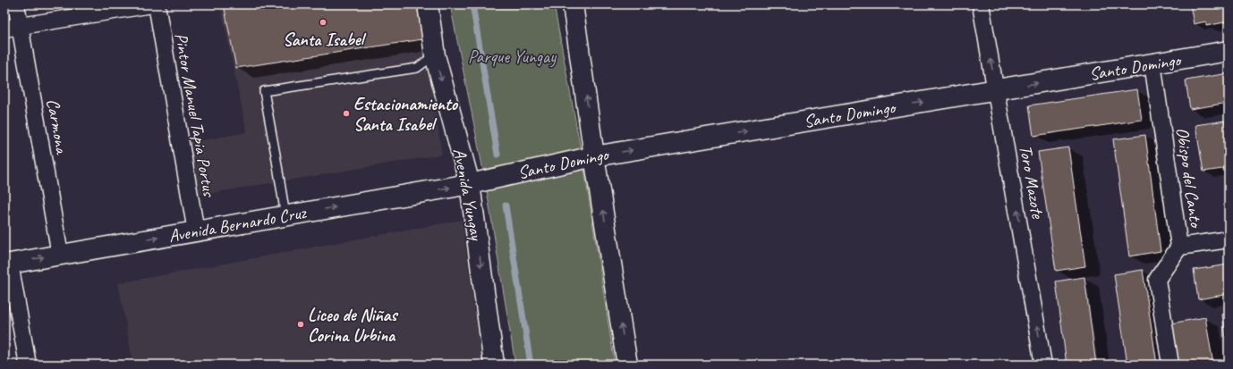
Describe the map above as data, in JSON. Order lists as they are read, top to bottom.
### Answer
{
  "streets": {
    "street": [
      "Santo Domingo",
      "Pintor Manuel Tapia Portus",
      "Carmona",
      "Obispo del Canto",
      "Toro Mazote",
      "Avenida Yungay",
      "Avenida Bernardo Cruz"
    ]
  },
  "crossings": [
    ["Santo Domingo", "Obispo del Canto"],
    ["Santo Domingo", "Toro Mazote"],
    ["Santo Domingo", "Avenida Yungay"],
    ["Santo Domingo", "Avenida Bernardo Cruz"],
    ["Pintor Manuel Tapia Portus", "Avenida Bernardo Cruz"],
    ["Carmona", "Avenida Bernardo Cruz"],
    ["Avenida Yungay", "Avenida Bernardo Cruz"]
  ],
  "one_way": ["Santo Domingo", "Toro Mazote", "Avenida Bernardo Cruz"],
  "parks": ["Parque Yungay"],
  "places": ["Santa Isabel", "Estacionamiento Santa Isabel", "Liceo de Niñas Corina Urbina"]
}
